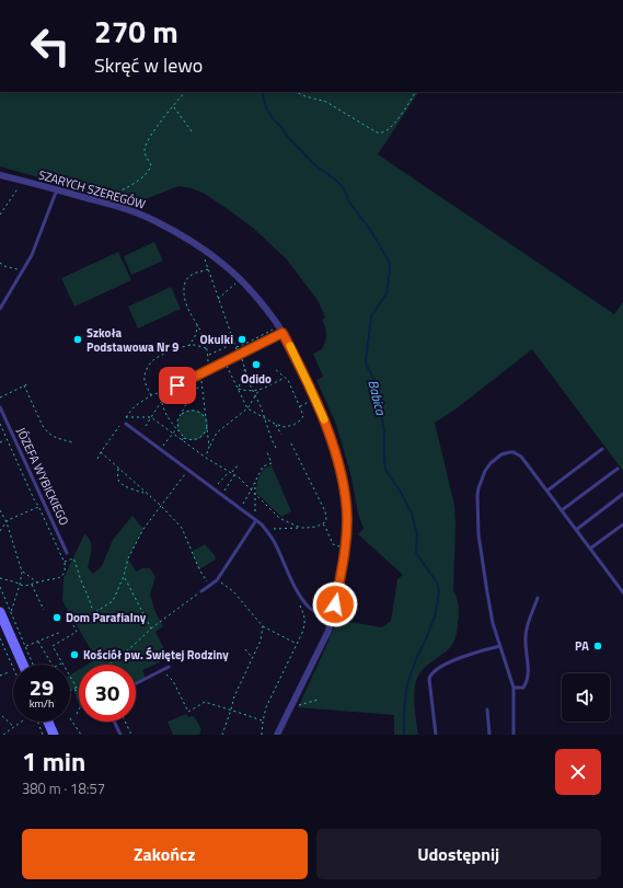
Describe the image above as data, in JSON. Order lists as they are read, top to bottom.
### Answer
{
  "streets": {
    "street": ["SZARYCH SZEREGÓW"],
    "lane": ["JÓZEFA WYBICKIEGO"]
  },
  "water": ["Babica"],
  "places": [
    "Szkoła Podstawowa Nr 9",
    "Okulki",
    "Odido",
    "Dom Parafialny",
    "PA",
    "Kościół pw. Świętej Rodziny"
  ],
  "page": {
    "turn": ["270 m", "Skręć w lewo"],
    "speed": "29 km/h",
    "limit": "30",
    "heading": ["1 min", "380 m · 18:57"],
    "buttons": ["Zakończ", "Udostępnij"]
  }
}
